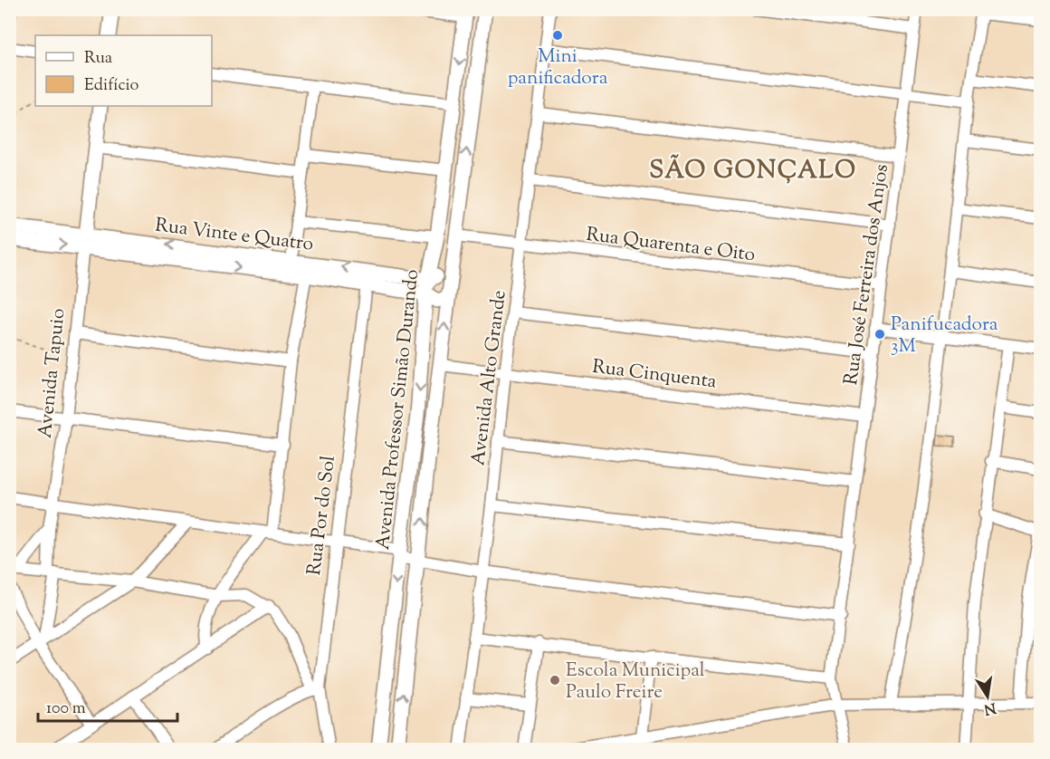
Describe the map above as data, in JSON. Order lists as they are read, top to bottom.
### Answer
{
  "streets": {
    "street": [
      "Rua Vinte e Quatro",
      "Rua Quarenta e Oito",
      "Rua José Ferreira dos Anjos",
      "Avenida Tapuio",
      "Rua Cinquenta",
      "Avenida Alto Grande",
      "Avenida Professor Simão Durando",
      "Rua Por do Sol"
    ]
  },
  "crossings": [
    ["Rua Vinte e Quatro", "Avenida Tapuio"],
    ["Rua Vinte e Quatro", "Avenida Professor Simão Durando"],
    ["Rua Vinte e Quatro", "Rua Por do Sol"],
    ["Rua Quarenta e Oito", "Rua José Ferreira dos Anjos"],
    ["Rua Quarenta e Oito", "Avenida Alto Grande"],
    ["Rua Quarenta e Oito", "Avenida Professor Simão Durando"],
    ["Rua José Ferreira dos Anjos", "Rua Cinquenta"],
    ["Rua Cinquenta", "Avenida Alto Grande"],
    ["Rua Cinquenta", "Avenida Professor Simão Durando"]
  ],
  "districts": ["SÃO GONÇALO"],
  "places": ["Mini panificadora", "Panifucadora 3M", "Escola Municipal Paulo Freire"],
  "legend": ["Rua", "Edifício"],
  "scale_bar": "100 m",
  "north": "bottom"
}
